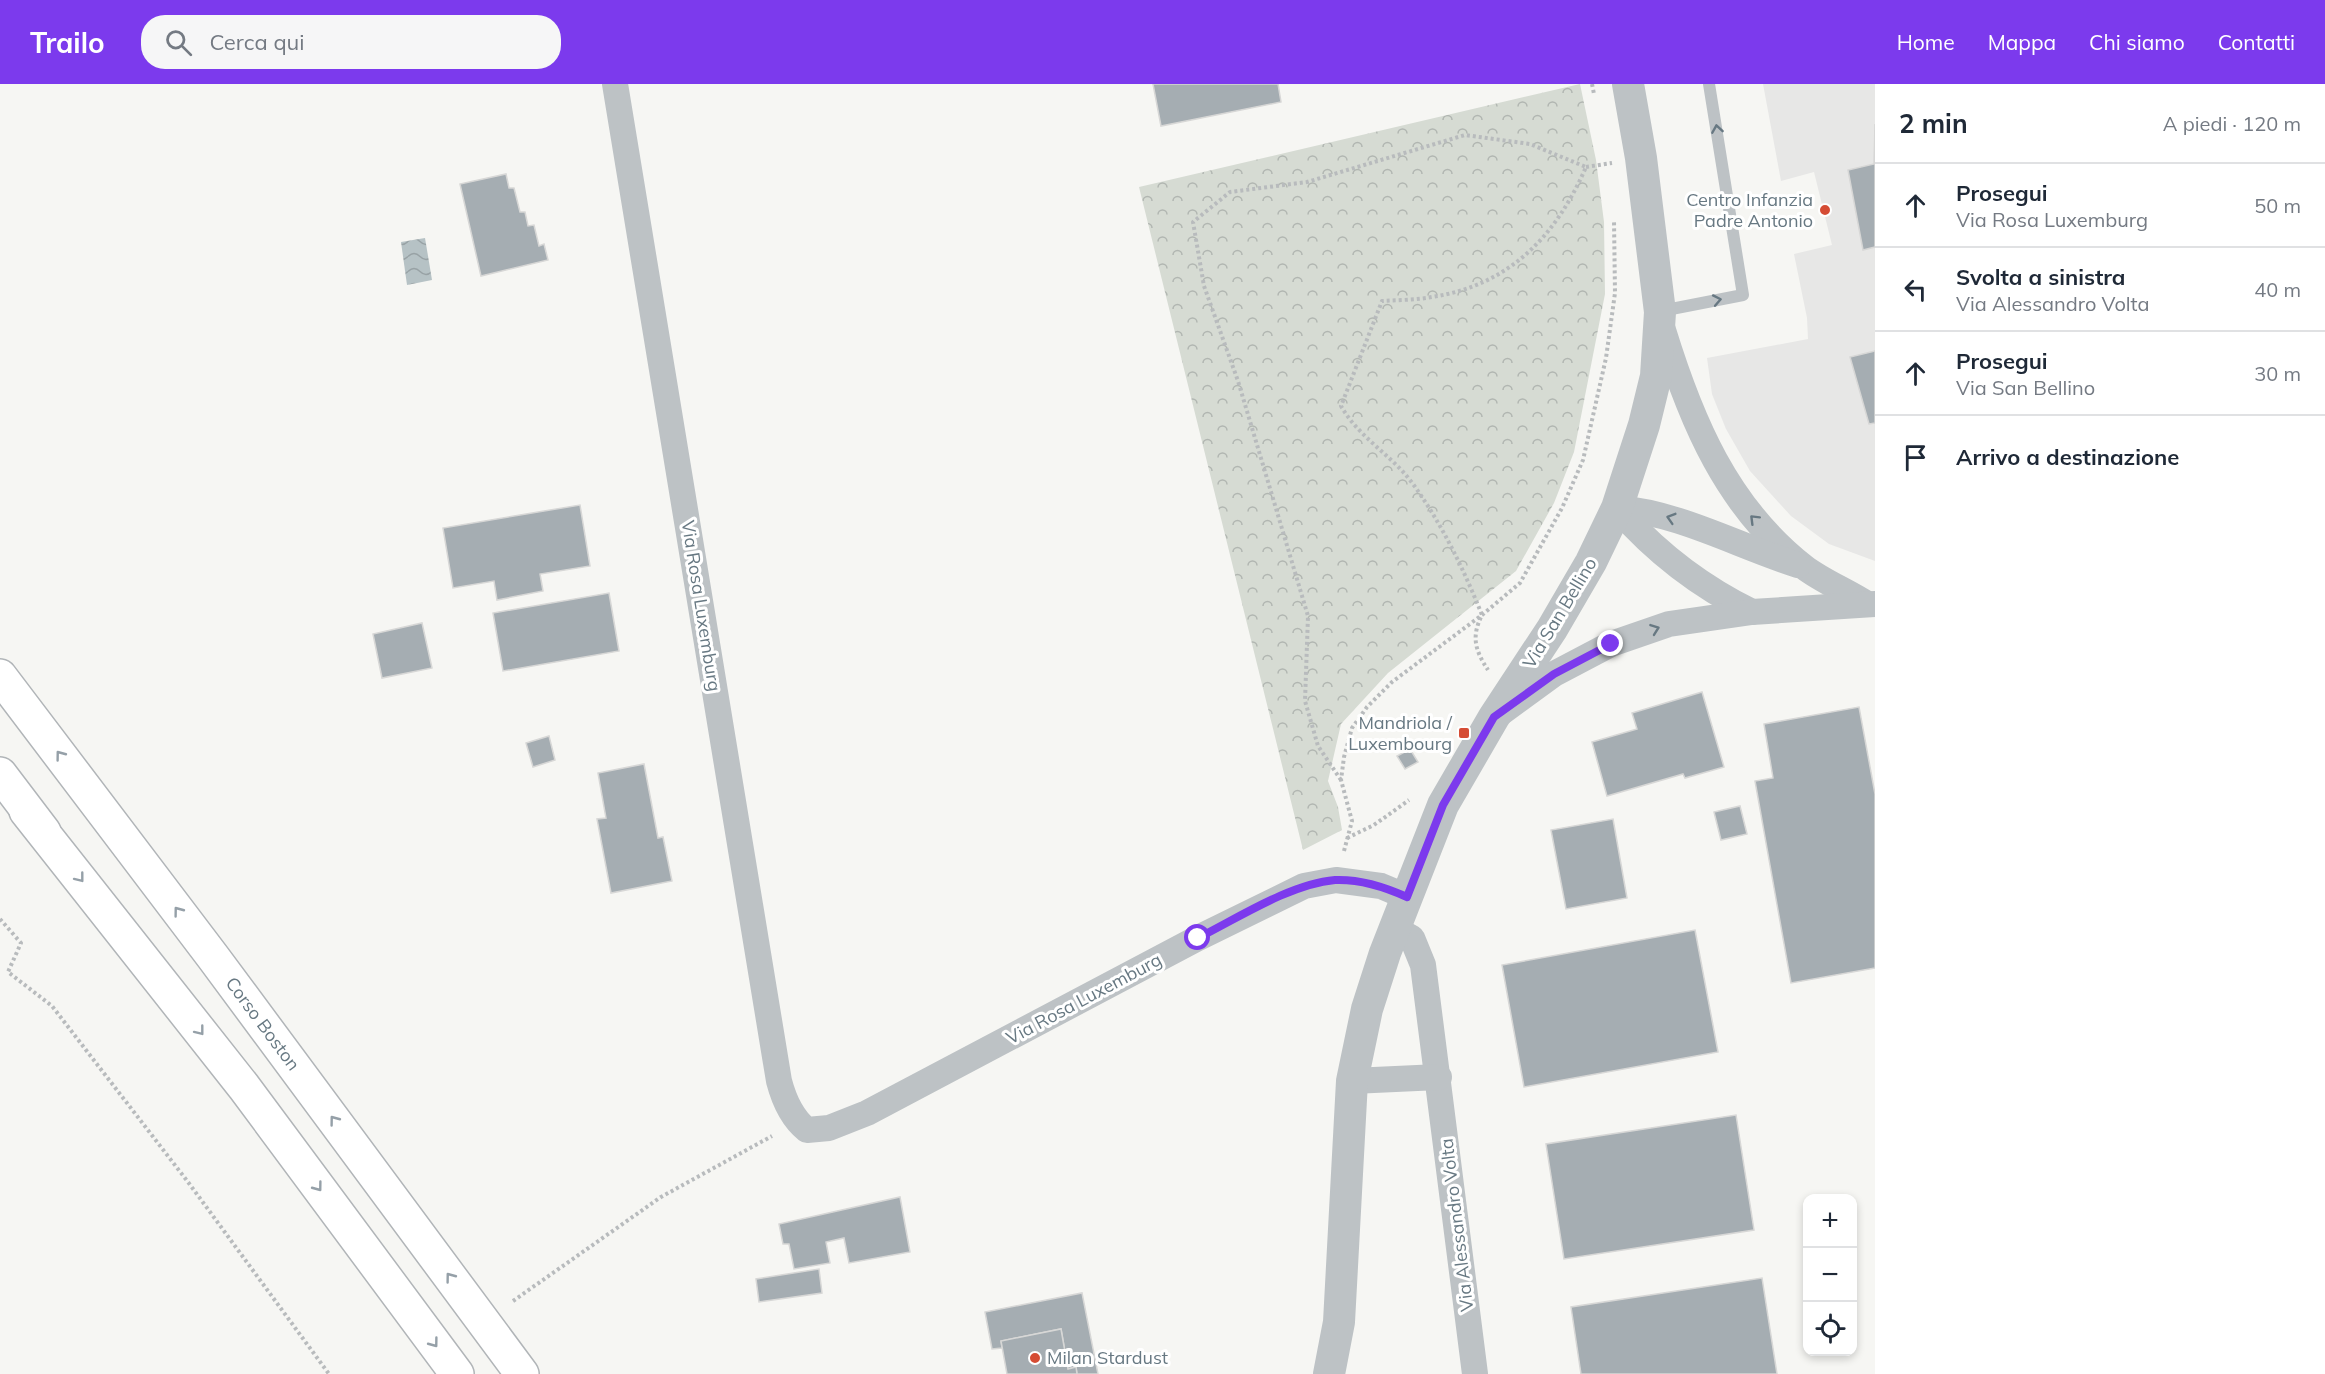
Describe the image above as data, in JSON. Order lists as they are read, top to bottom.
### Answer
{
  "streets": {
    "highway": ["Corso Boston"],
    "street": ["Via Rosa Luxemburg", "Via San Bellino", "Via Alessandro Volta"]
  },
  "places": {
    "other": ["Centro Infanzia Padre Antonio", "Milan Stardust"],
    "transit": ["Mandriola / Luxembourg"]
  },
  "page": {
    "header": "Trailo",
    "search": "Cerca qui",
    "nav": [
      "Home",
      "Mappa",
      "Chi siamo",
      "Contatti"
    ],
    "heading": ["2 min", "A piedi · 120 m"],
    "list": [
      ["Prosegui", "Via Rosa Luxemburg", "50 m"],
      ["Svolta a sinistra", "Via Alessandro Volta", "40 m"],
      ["Prosegui", "Via San Bellino", "30 m"],
      "Arrivo a destinazione"
    ],
    "map_buttons": ["+", "−"]
  }
}
